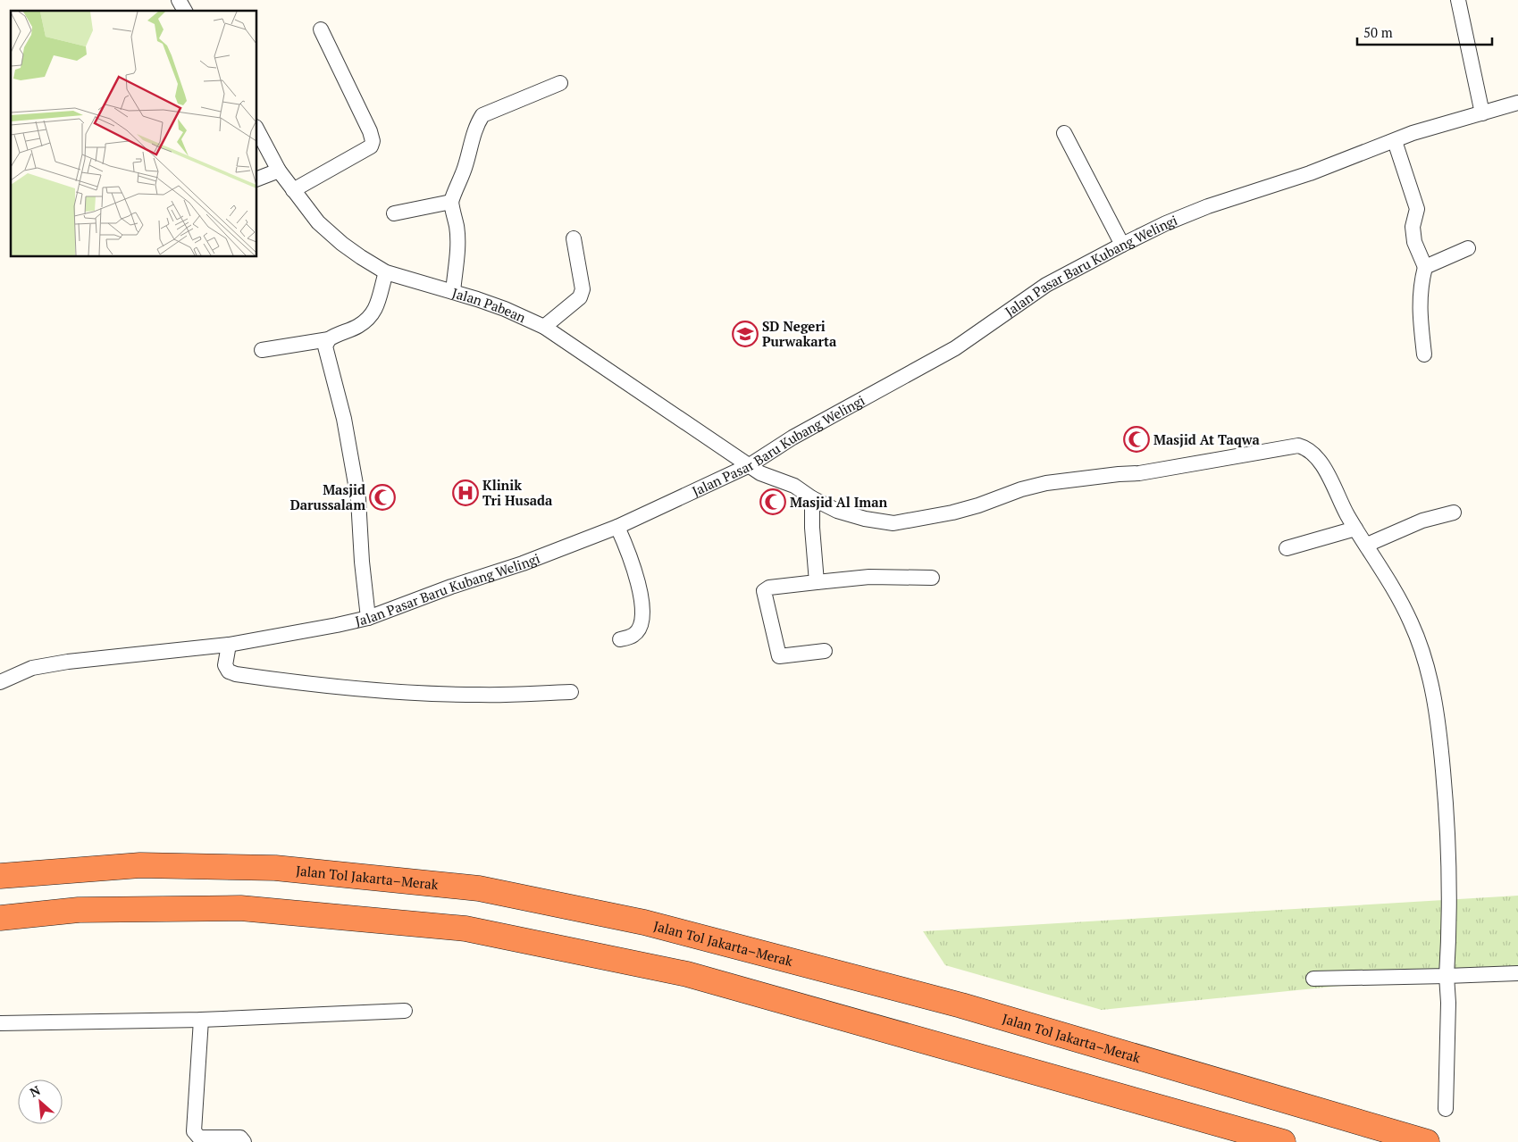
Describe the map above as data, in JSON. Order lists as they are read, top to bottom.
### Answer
{
  "streets": {
    "highway": ["Jalan Tol Jakarta–Merak"],
    "street": ["Jalan Pasar Baru Kubang Welingi", "Jalan Pabean"]
  },
  "crossings": [
    ["Jalan Pasar Baru Kubang Welingi", "Jalan Pabean"]
  ],
  "places": {
    "school or university": ["SD Negeri Purwakarta"],
    "mosque": ["Masjid At Taqwa", "Masjid Darussalam", "Masjid Al Iman"],
    "hospital": ["Klinik Tri Husada"]
  },
  "scale_bar": "50 m",
  "north": "top left"
}
